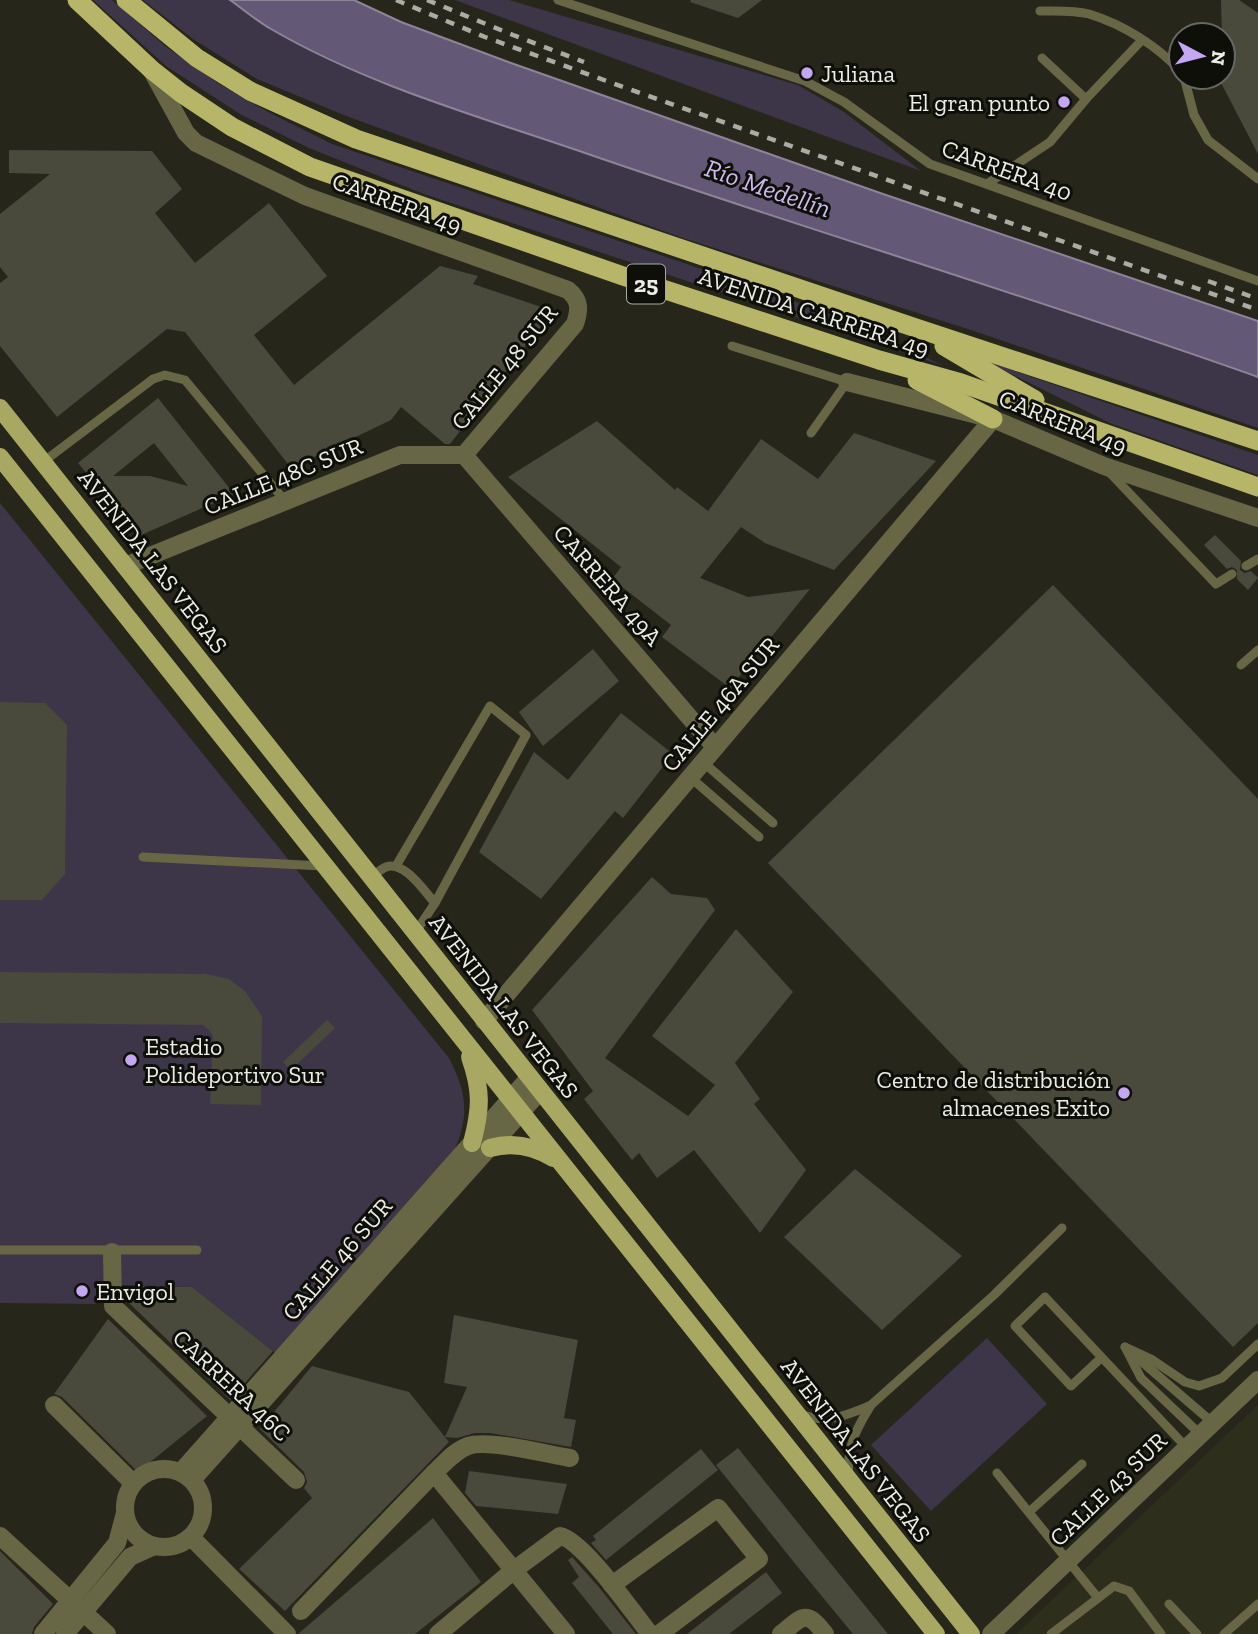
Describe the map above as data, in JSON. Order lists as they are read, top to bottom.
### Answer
{
  "streets": {
    "highway": ["25", "AVENIDA CARRERA 49"],
    "main road": ["AVENIDA LAS VEGAS"],
    "street": [
      "CARRERA 49",
      "CALLE 48 SUR",
      "CALLE 48C SUR",
      "CARRERA 49A",
      "CALLE 46A SUR",
      "CALLE 46 SUR",
      "CARRERA 46C",
      "CALLE 43 SUR"
    ],
    "lane": ["CARRERA 40"]
  },
  "crossings": [
    ["CARRERA 49", "AVENIDA CARRERA 49"],
    ["CARRERA 49", "CALLE 48 SUR"],
    ["CARRERA 49", "CALLE 46A SUR"],
    ["CALLE 48 SUR", "CALLE 48C SUR"],
    ["CALLE 48 SUR", "CARRERA 49A"],
    ["CALLE 48C SUR", "AVENIDA LAS VEGAS"],
    ["CALLE 48C SUR", "CARRERA 49A"],
    ["AVENIDA LAS VEGAS", "CALLE 46A SUR"],
    ["AVENIDA LAS VEGAS", "CALLE 46 SUR"],
    ["CARRERA 49A", "CALLE 46A SUR"],
    ["CALLE 46 SUR", "CARRERA 46C"]
  ],
  "water": ["Río Medellín"],
  "places": [
    "Juliana",
    "El gran punto",
    "Estadio Polideportivo Sur",
    "Centro de distribución almacenes Exito",
    "Envigol"
  ],
  "north": "right"
}
